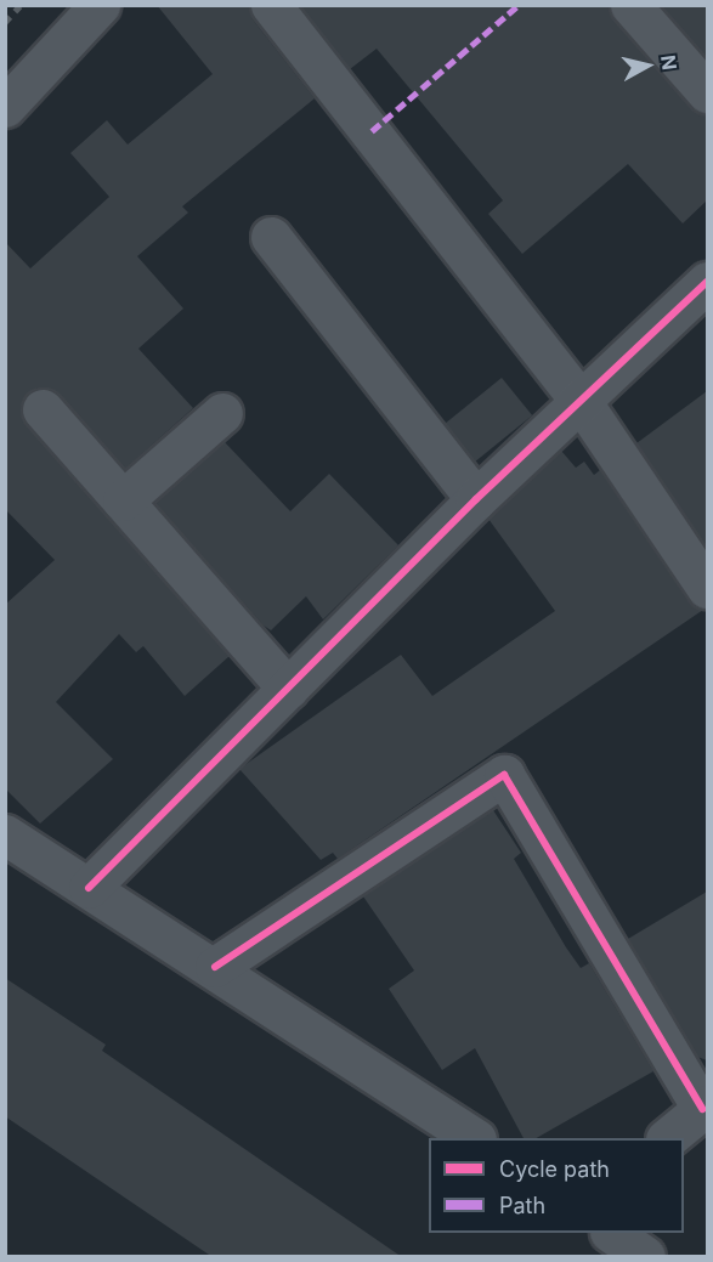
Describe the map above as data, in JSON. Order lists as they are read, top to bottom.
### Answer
{
  "legend": ["Cycle path", "Path"],
  "north": "right"
}
